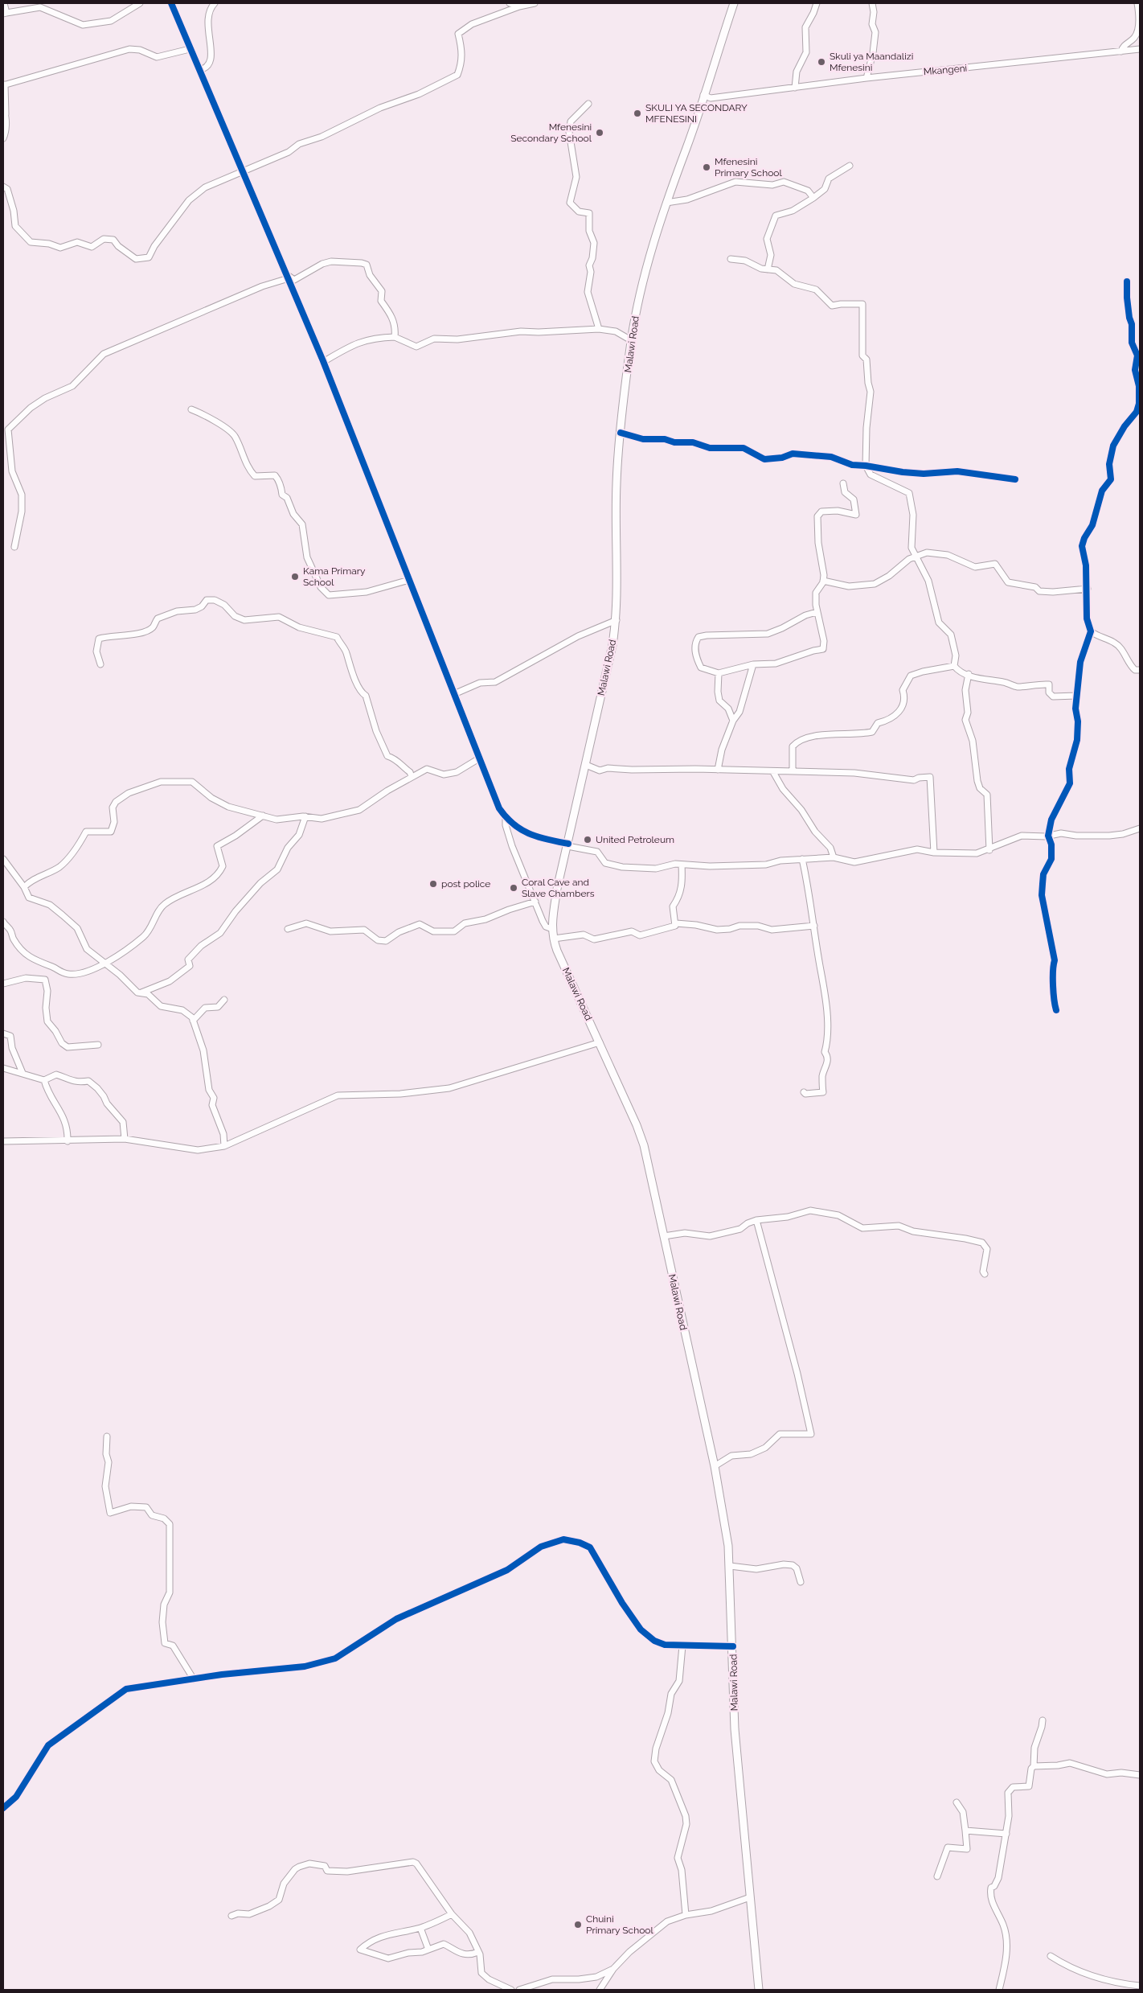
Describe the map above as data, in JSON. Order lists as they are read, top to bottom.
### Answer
{
  "streets": {
    "main road": ["Malawi Road"],
    "street": ["Mkangeni"]
  },
  "crossings": [
    ["Mkangeni", "Malawi Road"]
  ],
  "places": [
    "Skuli ya Maandalizi Mfenesini",
    "SKULI YA SECONDARY MFENESINI",
    "Mfenesini Secondary School",
    "Mfenesini Primary School",
    "Kama Primary School",
    "United Petroleum",
    "post police",
    "Coral Cave and Slave Chambers",
    "Chuini Primary School"
  ]
}
